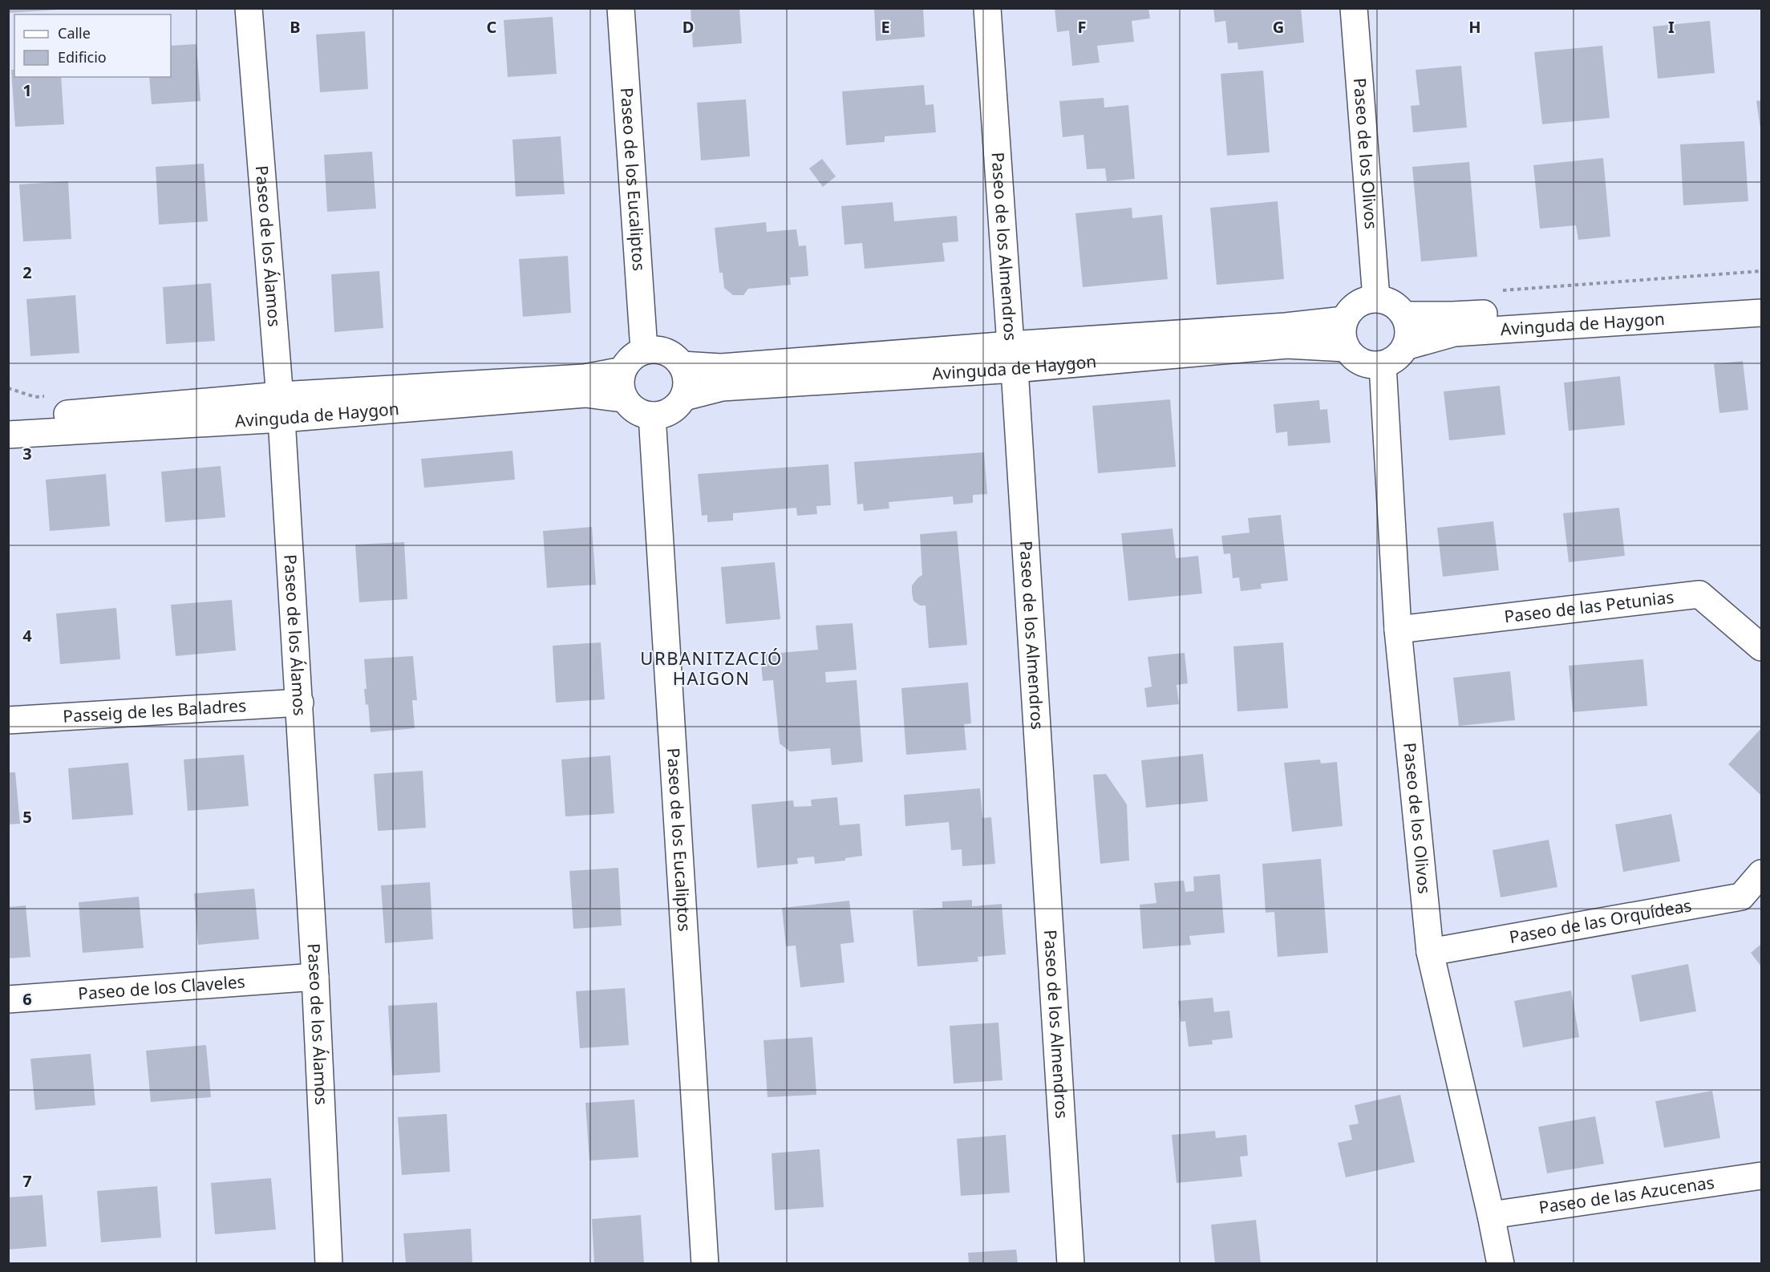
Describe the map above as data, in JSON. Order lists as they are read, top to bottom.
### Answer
{
  "streets": {
    "street": [
      "Paseo de los Olivos",
      "Paseo de los Eucaliptos",
      "Paseo de los Álamos",
      "Paseo de los Almendros",
      "Avinguda de Haygon",
      "Paseo de las Petunias",
      "Passeig de les Baladres",
      "Paseo de las Orquídeas",
      "Paseo de los Claveles",
      "Paseo de las Azucenas"
    ]
  },
  "crossings": [
    ["Paseo de los Olivos", "Avinguda de Haygon"],
    ["Paseo de los Olivos", "Paseo de las Petunias"],
    ["Paseo de los Olivos", "Paseo de las Orquídeas"],
    ["Paseo de los Olivos", "Paseo de las Azucenas"],
    ["Paseo de los Eucaliptos", "Avinguda de Haygon"],
    ["Paseo de los Álamos", "Avinguda de Haygon"],
    ["Paseo de los Álamos", "Passeig de les Baladres"],
    ["Paseo de los Álamos", "Paseo de los Claveles"],
    ["Paseo de los Almendros", "Avinguda de Haygon"]
  ],
  "districts": ["URBANITZACIÓ HAIGON"],
  "legend": ["Calle", "Edificio"],
  "grid": {
    "columns": [
      "B",
      "C",
      "D",
      "E",
      "F",
      "G",
      "H",
      "I"
    ],
    "rows": [
      "1",
      "2",
      "3",
      "4",
      "5",
      "6",
      "7"
    ]
  }
}
